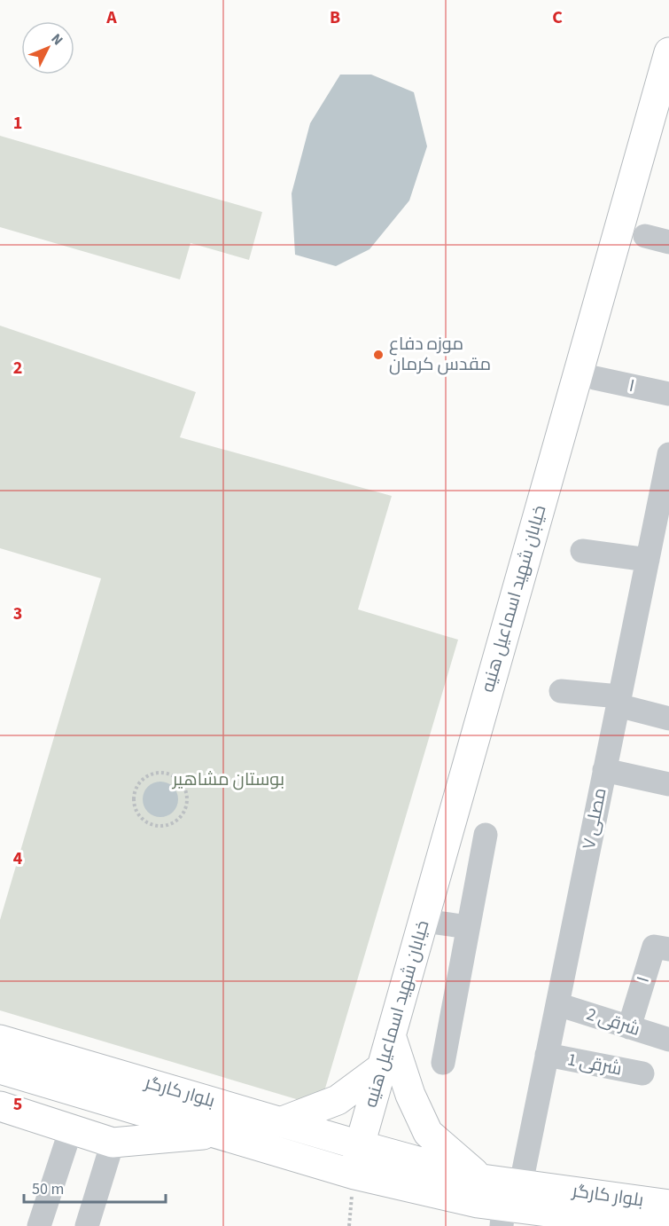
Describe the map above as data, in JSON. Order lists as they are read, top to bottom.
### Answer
{
  "streets": {
    "main road": ["خیابان شهید اسماعیل هنیه", "بلوار کارگر"],
    "street": [
      "۱",
      "مصلی ۷",
      "شرقی 2",
      "شرقی 1"
    ]
  },
  "crossings": [
    ["۱", "شرقی 2"],
    ["خیابان شهید اسماعیل هنیه", "بلوار کارگر"],
    ["مصلی ۷", "شرقی 2"],
    ["مصلی ۷", "شرقی 1"],
    ["مصلی ۷", "بلوار کارگر"]
  ],
  "parks": ["بوستان مشاهیر"],
  "places": ["موزه دفاع مقدس کرمان"],
  "scale_bar": "50 m",
  "north": "top right",
  "grid": {
    "columns": ["A", "B", "C"],
    "rows": [
      "1",
      "2",
      "3",
      "4",
      "5"
    ]
  }
}
